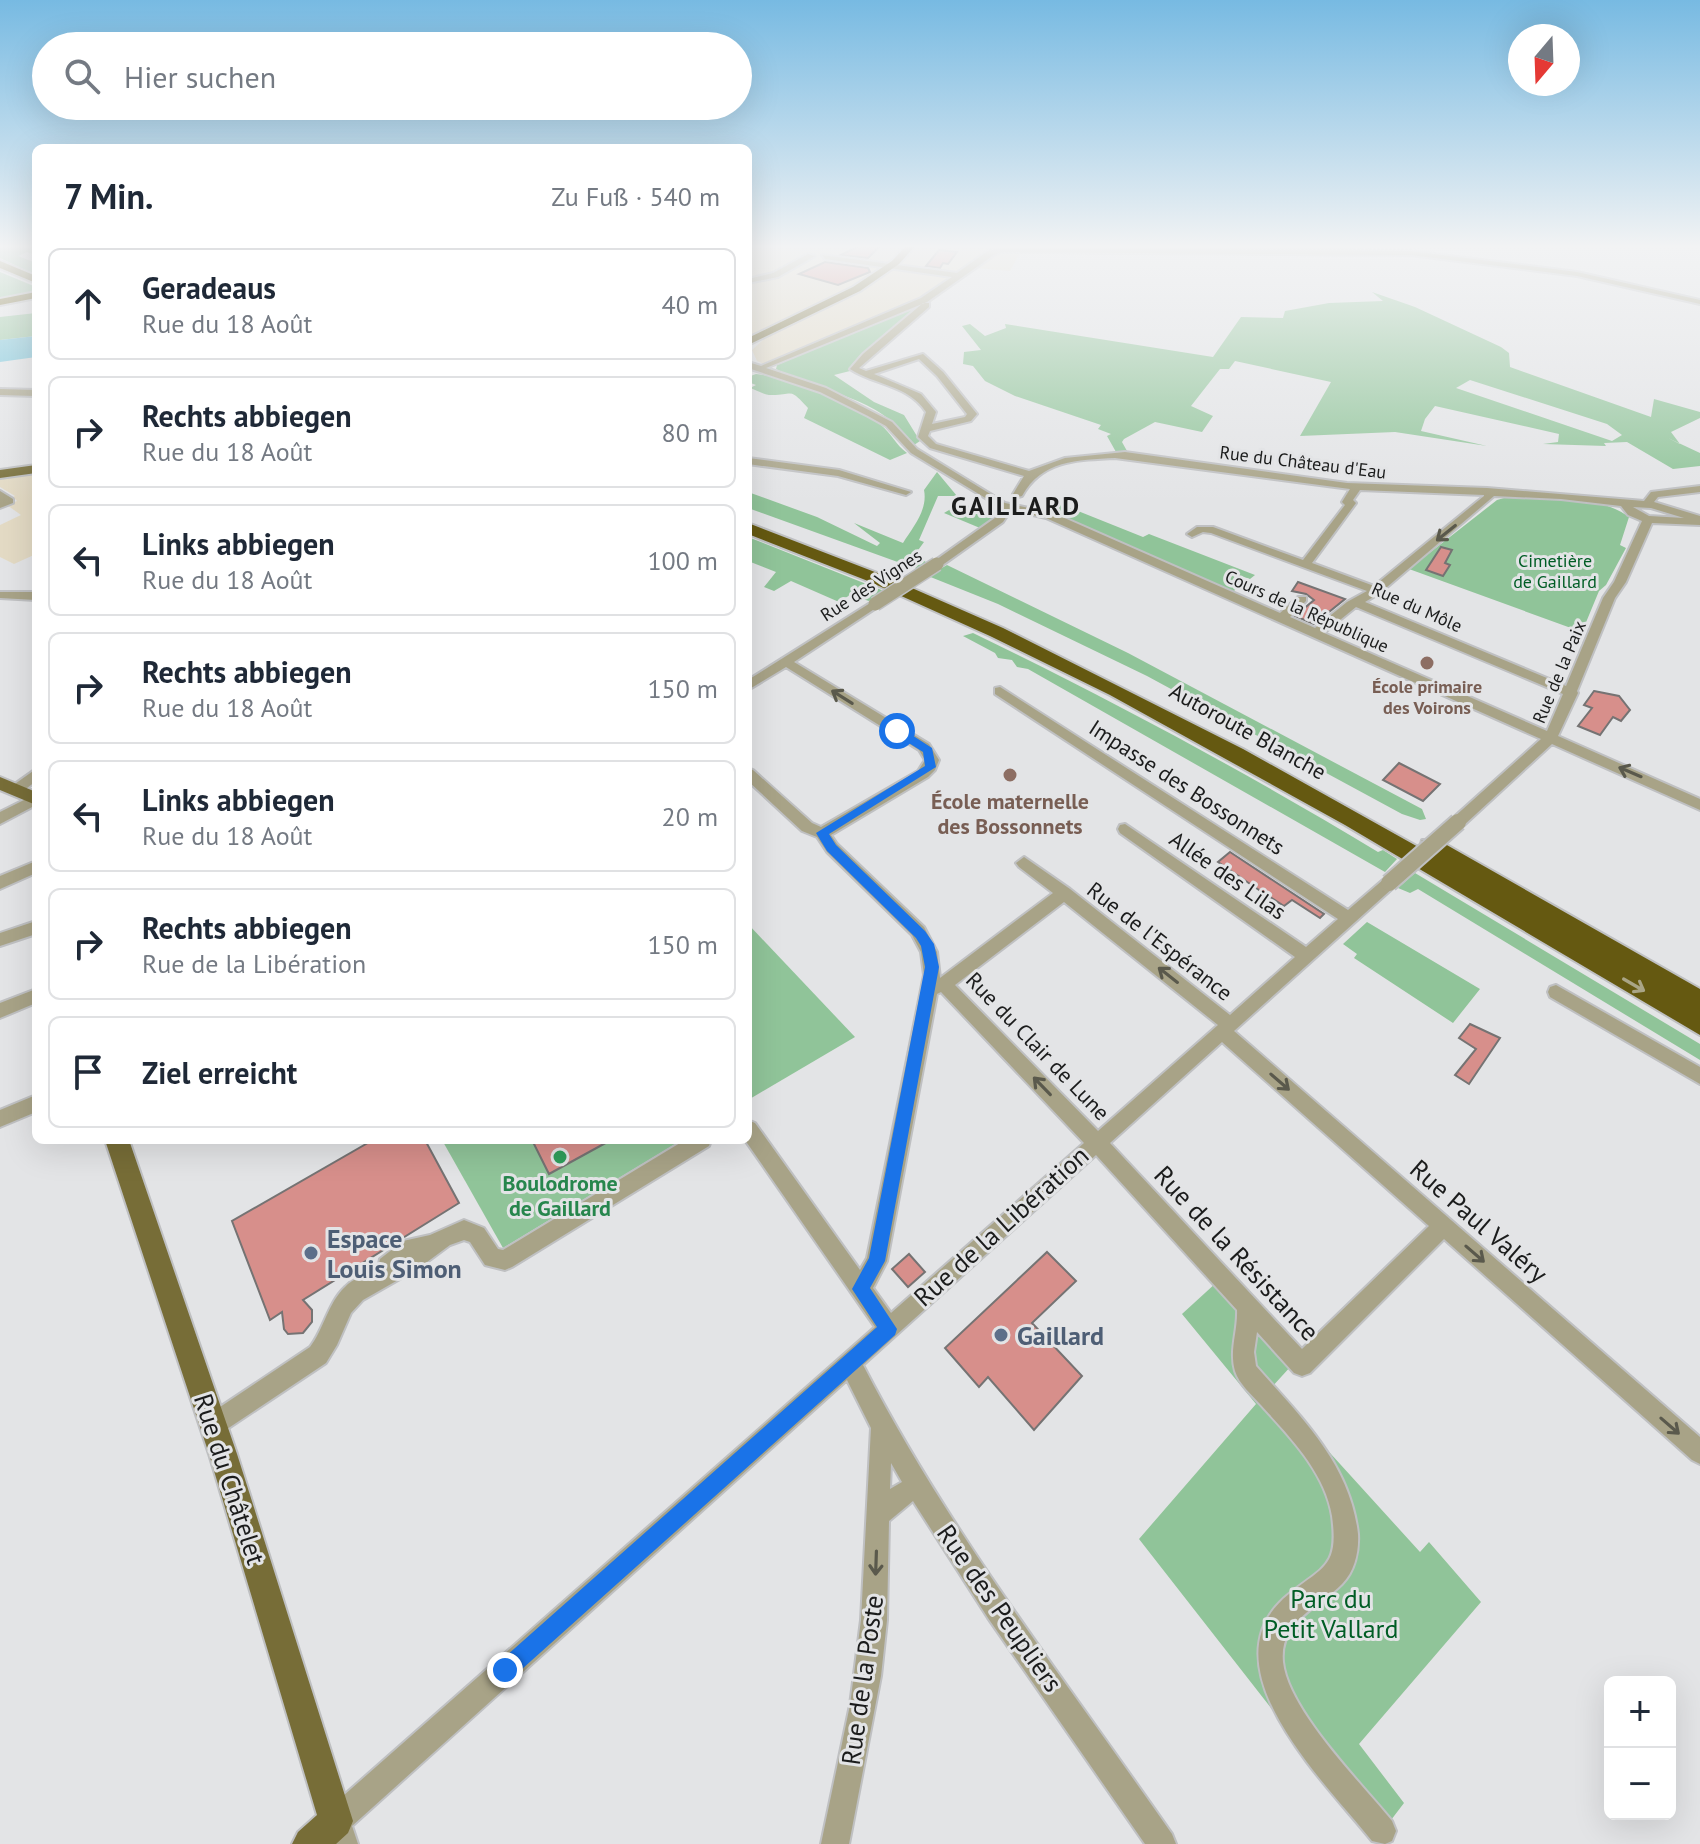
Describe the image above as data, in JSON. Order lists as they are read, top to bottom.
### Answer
{
  "streets": {
    "highway": ["Autoroute Blanche"],
    "main road": ["Rue de la Libération", "Rue du Châtelet"],
    "street": [
      "Rue du Château d'Eau",
      "Rue des Vignes",
      "Rue du Môle",
      "Cours de la République",
      "Rue de la Paix",
      "Impasse des Bossonnets",
      "Allée des Lilas",
      "Rue de l'Espérance",
      "Rue du Clair de Lune",
      "Rue Paul Valéry",
      "Rue de la Résistance",
      "Rue des Peupliers",
      "Rue de la Poste"
    ]
  },
  "crossings": [
    ["Rue des Vignes", "Cours de la République"],
    ["Rue du Môle", "Rue de la Paix"],
    ["Cours de la République", "Rue de la Paix"],
    ["Cours de la République", "Rue de la Libération"],
    ["Rue de la Paix", "Rue de la Libération"],
    ["Impasse des Bossonnets", "Rue de la Libération"],
    ["Allée des Lilas", "Rue de la Libération"],
    ["Rue de l'Espérance", "Rue du Clair de Lune"],
    ["Rue de l'Espérance", "Rue Paul Valéry"],
    ["Rue de l'Espérance", "Rue de la Libération"],
    ["Rue du Clair de Lune", "Rue de la Libération"],
    ["Rue du Clair de Lune", "Rue de la Résistance"],
    ["Rue Paul Valéry", "Rue de la Libération"],
    ["Rue Paul Valéry", "Rue de la Résistance"],
    ["Rue de la Libération", "Rue de la Résistance"],
    ["Rue de la Libération", "Rue du Châtelet"],
    ["Rue de la Libération", "Rue des Peupliers"],
    ["Rue des Peupliers", "Rue de la Poste"]
  ],
  "one_way": [
    "Rue de l'Espérance",
    "Rue du Clair de Lune",
    "Rue Paul Valéry",
    "Rue de la Poste"
  ],
  "districts": ["GAILLARD"],
  "parks": ["Cimetière de Gaillard", "Parc du Petit Vallard"],
  "places": [
    "École primaire des Voirons",
    "École maternelle des Bossonnets",
    "Boulodrome de Gaillard",
    "Espace Louis Simon",
    "Gaillard"
  ],
  "north": "bottom",
  "page": {
    "search": "Hier suchen",
    "heading": ["7 Min.", "Zu Fuß · 540 m"],
    "list": [
      ["Geradeaus", "Rue du 18 Août", "40 m"],
      ["Rechts abbiegen", "Rue du 18 Août", "80 m"],
      ["Links abbiegen", "Rue du 18 Août", "100 m"],
      ["Rechts abbiegen", "Rue du 18 Août", "150 m"],
      ["Links abbiegen", "Rue du 18 Août", "20 m"],
      ["Rechts abbiegen", "Rue de la Libération", "150 m"],
      "Ziel erreicht"
    ],
    "map_buttons": ["+", "−"]
  }
}
